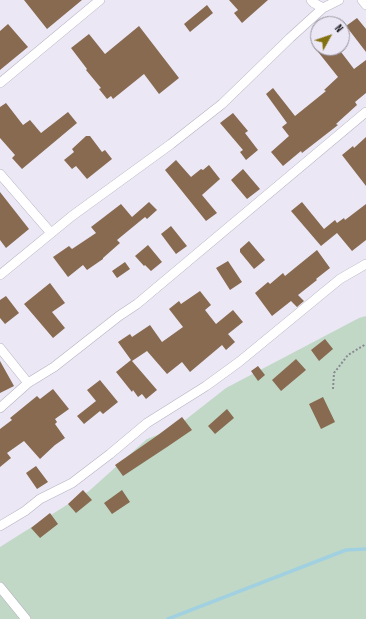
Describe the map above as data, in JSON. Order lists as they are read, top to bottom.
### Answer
{
  "north": "top right"
}
